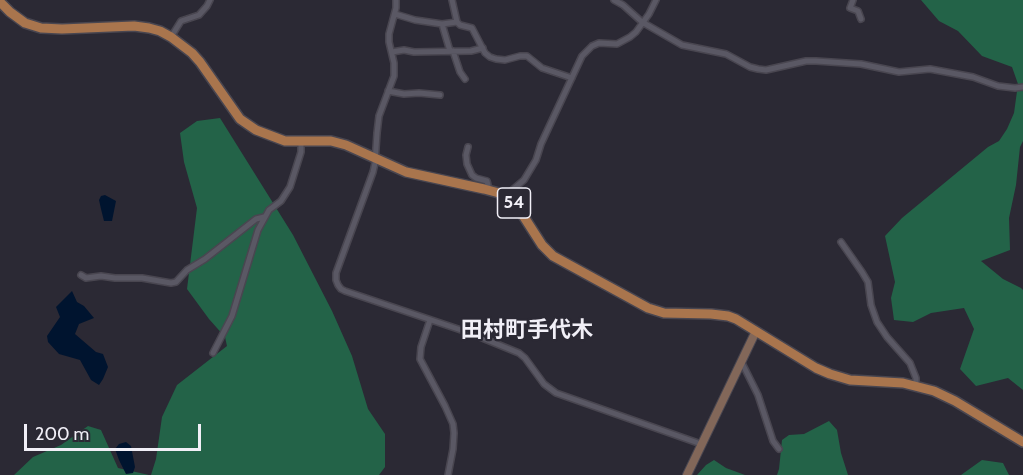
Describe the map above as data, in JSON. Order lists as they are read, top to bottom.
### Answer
{
  "streets": {
    "main road": ["54"]
  },
  "districts": ["田村町手代木"],
  "scale_bar": "200 m"
}
